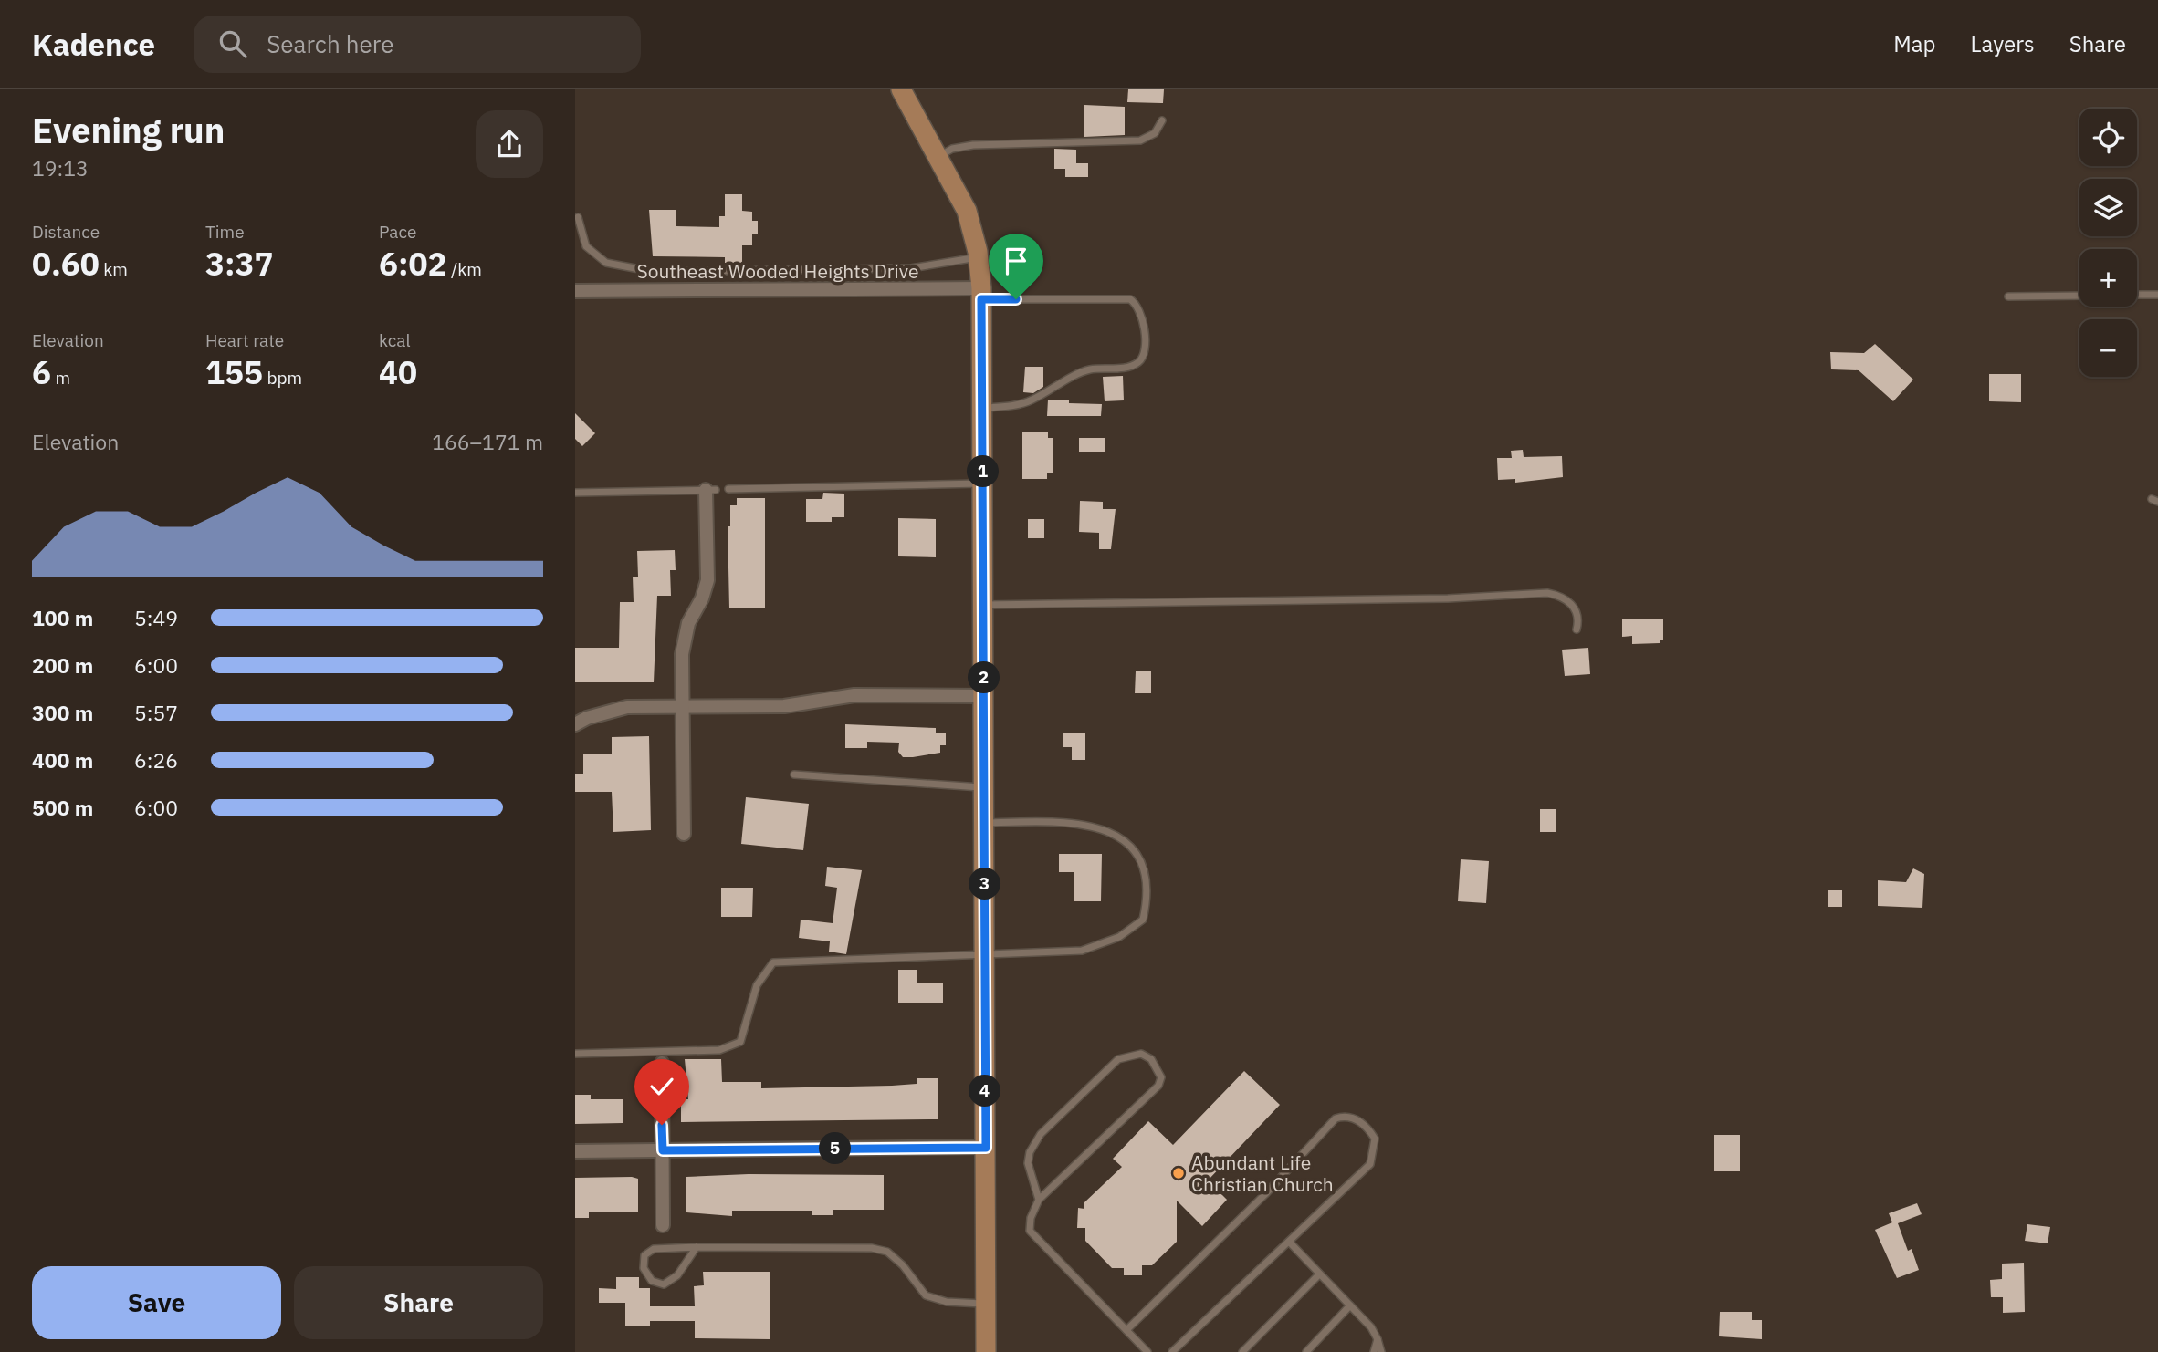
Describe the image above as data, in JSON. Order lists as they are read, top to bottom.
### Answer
{
  "streets": {
    "street": ["Southeast Wooded Heights Drive"]
  },
  "places": ["Abundant Life Christian Church"],
  "page": {
    "header": "Kadence",
    "search": "Search here",
    "nav": ["Map", "Layers", "Share"],
    "heading": ["Evening run", "19:13"],
    "map_buttons": ["+", "−"],
    "stats": [
      ["Distance", "0.60 km"],
      ["Time", "3:37"],
      ["Pace", "6:02 /km"],
      ["Elevation", "6 m"],
      ["Heart rate", "155 bpm"],
      ["kcal", "40"]
    ],
    "chart": ["Elevation", "166–171 m"],
    "pins": [
      "1",
      "2",
      "3",
      "4",
      "5"
    ],
    "list": [
      {
        "name": "100 m",
        "note": "5:49"
      },
      {
        "name": "200 m",
        "note": "6:00"
      },
      {
        "name": "300 m",
        "note": "5:57"
      },
      {
        "name": "400 m",
        "note": "6:26"
      },
      {
        "name": "500 m",
        "note": "6:00"
      }
    ],
    "buttons": ["Save", "Share"]
  }
}
